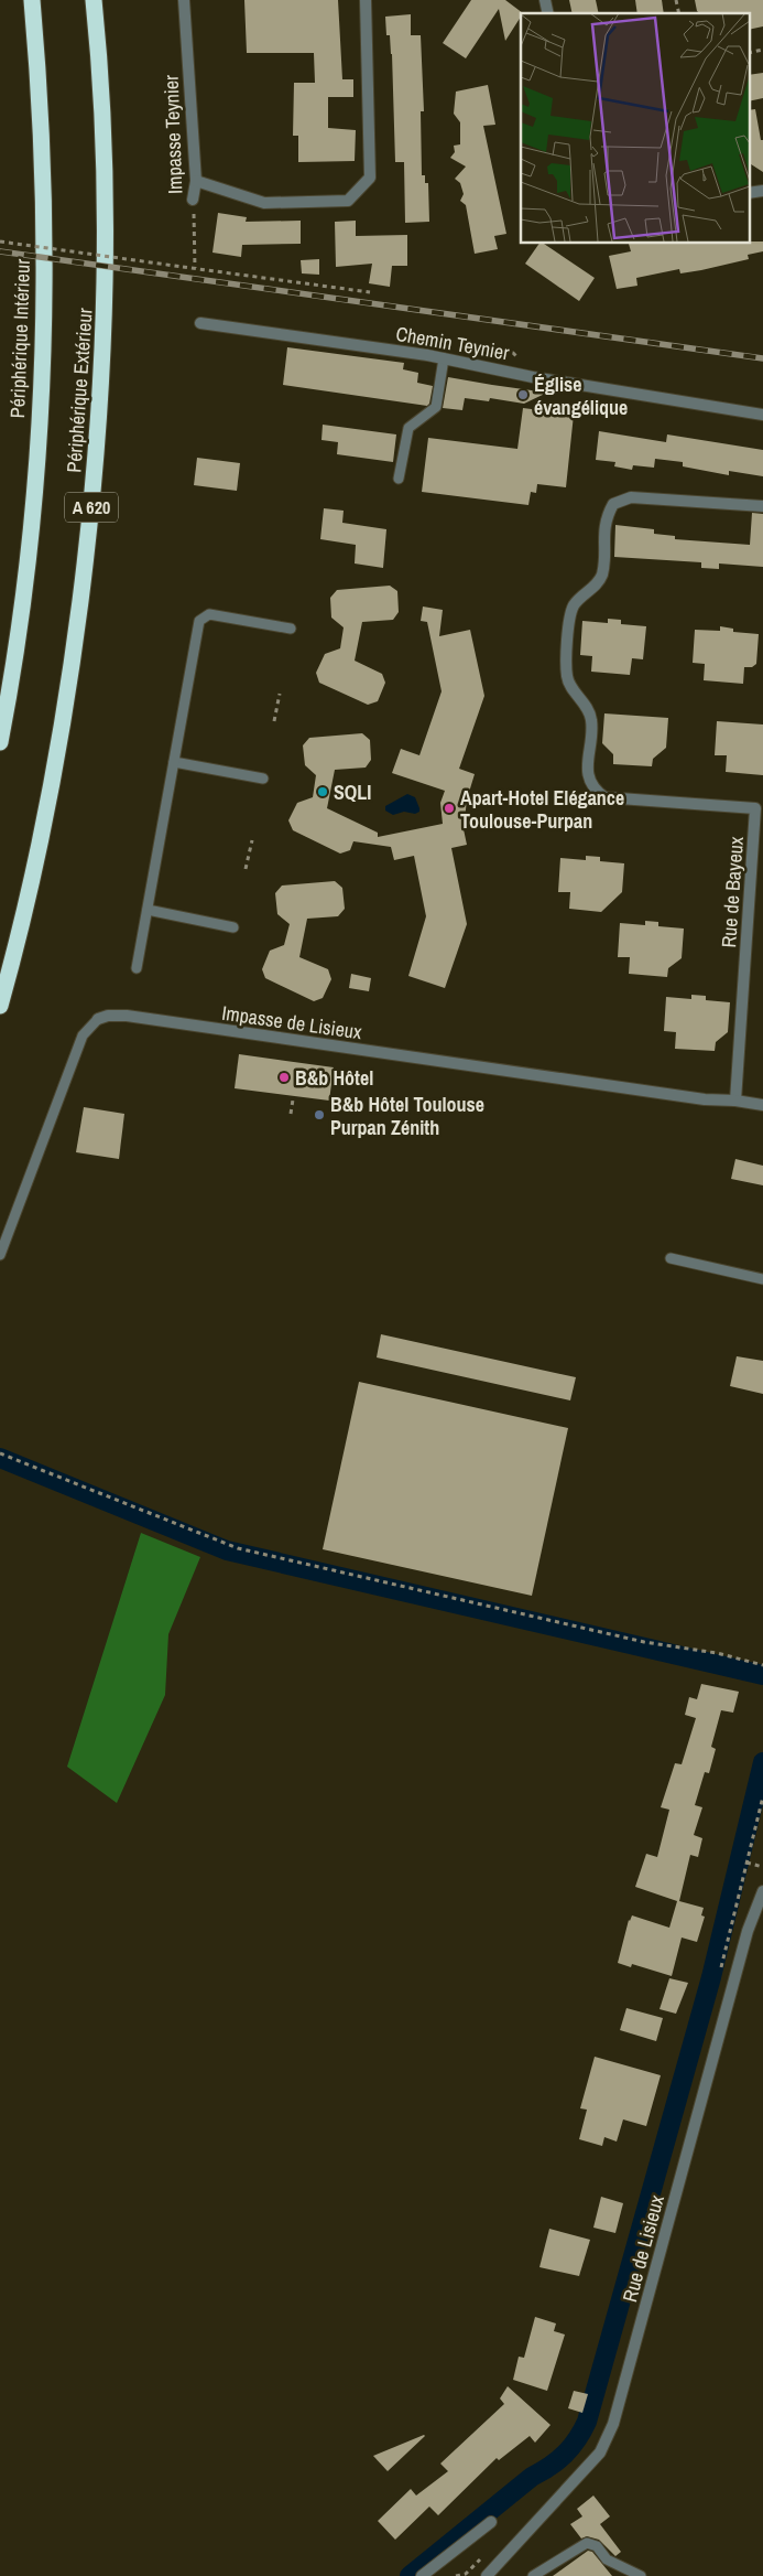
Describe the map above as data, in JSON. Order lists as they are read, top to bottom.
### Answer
{
  "streets": {
    "highway": ["Périphérique Intérieur", "Périphérique Extérieur", "A 620"],
    "street": [
      "Impasse Teynier",
      "Chemin Teynier",
      "Rue de Bayeux",
      "Impasse de Lisieux",
      "Rue de Lisieux"
    ]
  },
  "crossings": [
    ["Rue de Bayeux", "Impasse de Lisieux"]
  ],
  "places": [
    "Église évangélique",
    "SQLI",
    "Apart-Hotel Elégance Toulouse-Purpan",
    "B&b Hôtel",
    "B&b Hôtel Toulouse Purpan Zénith"
  ]
}
